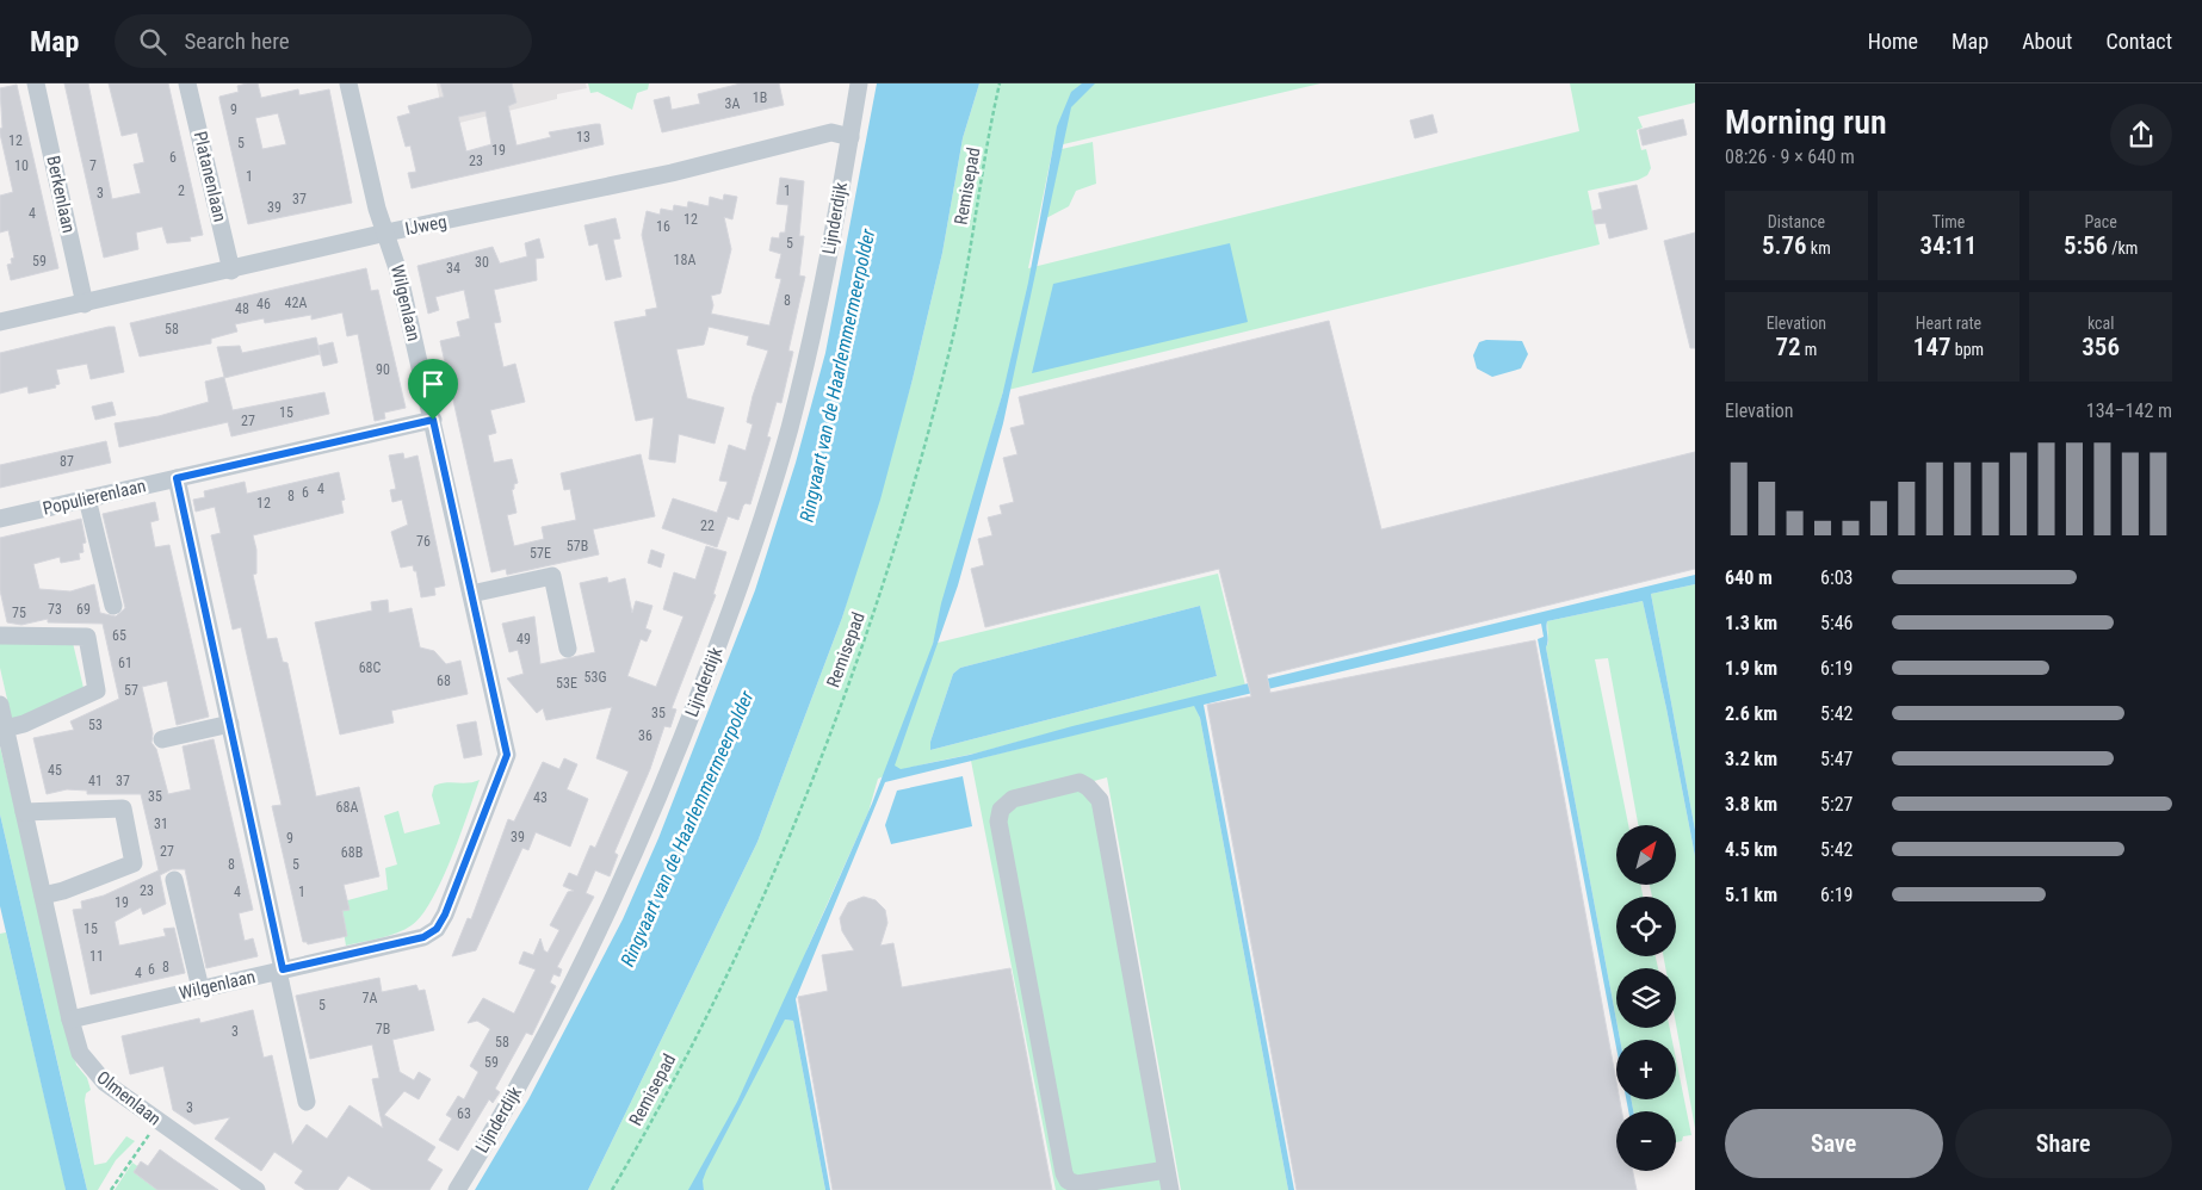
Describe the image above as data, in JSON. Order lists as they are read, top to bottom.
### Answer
{
  "streets": {
    "street": [
      "Platanenlaan",
      "Berkenlaan",
      "Lijnderdijk",
      "IJweg",
      "Wilgenlaan",
      "Populierenlaan",
      "Olmenlaan"
    ],
    "path": ["Remisepad"]
  },
  "crossings": [
    ["Platanenlaan", "IJweg"],
    ["Berkenlaan", "IJweg"],
    ["Lijnderdijk", "IJweg"],
    ["IJweg", "Wilgenlaan"],
    ["Wilgenlaan", "Populierenlaan"],
    ["Wilgenlaan", "Olmenlaan"]
  ],
  "water": ["Ringvaart van de Haarlemmermeerpolder"],
  "house_numbers": [
    "1B",
    "3A",
    "9",
    "13",
    "12",
    "5",
    "19",
    "6",
    "23",
    "10",
    "7",
    "1",
    "2",
    "1",
    "3",
    "37",
    "39",
    "4",
    "12",
    "16",
    "5",
    "18A",
    "59",
    "30",
    "34",
    "8",
    "42A",
    "46",
    "48",
    "58",
    "90",
    "15",
    "27",
    "87",
    "4",
    "6",
    "8",
    "12",
    "22",
    "76",
    "57B",
    "57E",
    "73",
    "69",
    "75",
    "65",
    "49",
    "61",
    "68C",
    "53G",
    "68",
    "53E",
    "57",
    "35",
    "53",
    "36",
    "45",
    "41",
    "37",
    "35",
    "43",
    "68A",
    "31",
    "39",
    "9",
    "27",
    "68B",
    "8",
    "5",
    "23",
    "4",
    "1",
    "19",
    "15",
    "11",
    "8",
    "6",
    "4",
    "7A",
    "5",
    "7B",
    "3",
    "58",
    "59",
    "3",
    "63"
  ],
  "north": "top right",
  "page": {
    "header": "Map",
    "search": "Search here",
    "nav": [
      "Home",
      "Map",
      "About",
      "Contact"
    ],
    "heading": ["Morning run", "08:26 · 9 × 640 m"],
    "stats": [
      ["Distance", "5.76 km"],
      ["Time", "34:11"],
      ["Pace", "5:56 /km"],
      ["Elevation", "72 m"],
      ["Heart rate", "147 bpm"],
      ["kcal", "356"]
    ],
    "chart": ["Elevation", "134–142 m"],
    "list": [
      {
        "name": "640 m",
        "note": "6:03"
      },
      {
        "name": "1.3 km",
        "note": "5:46"
      },
      {
        "name": "1.9 km",
        "note": "6:19"
      },
      {
        "name": "2.6 km",
        "note": "5:42"
      },
      {
        "name": "3.2 km",
        "note": "5:47"
      },
      {
        "name": "3.8 km",
        "note": "5:27"
      },
      {
        "name": "4.5 km",
        "note": "5:42"
      },
      {
        "name": "5.1 km",
        "note": "6:19"
      }
    ],
    "map_buttons": ["+", "−"],
    "buttons": ["Save", "Share"]
  }
}
